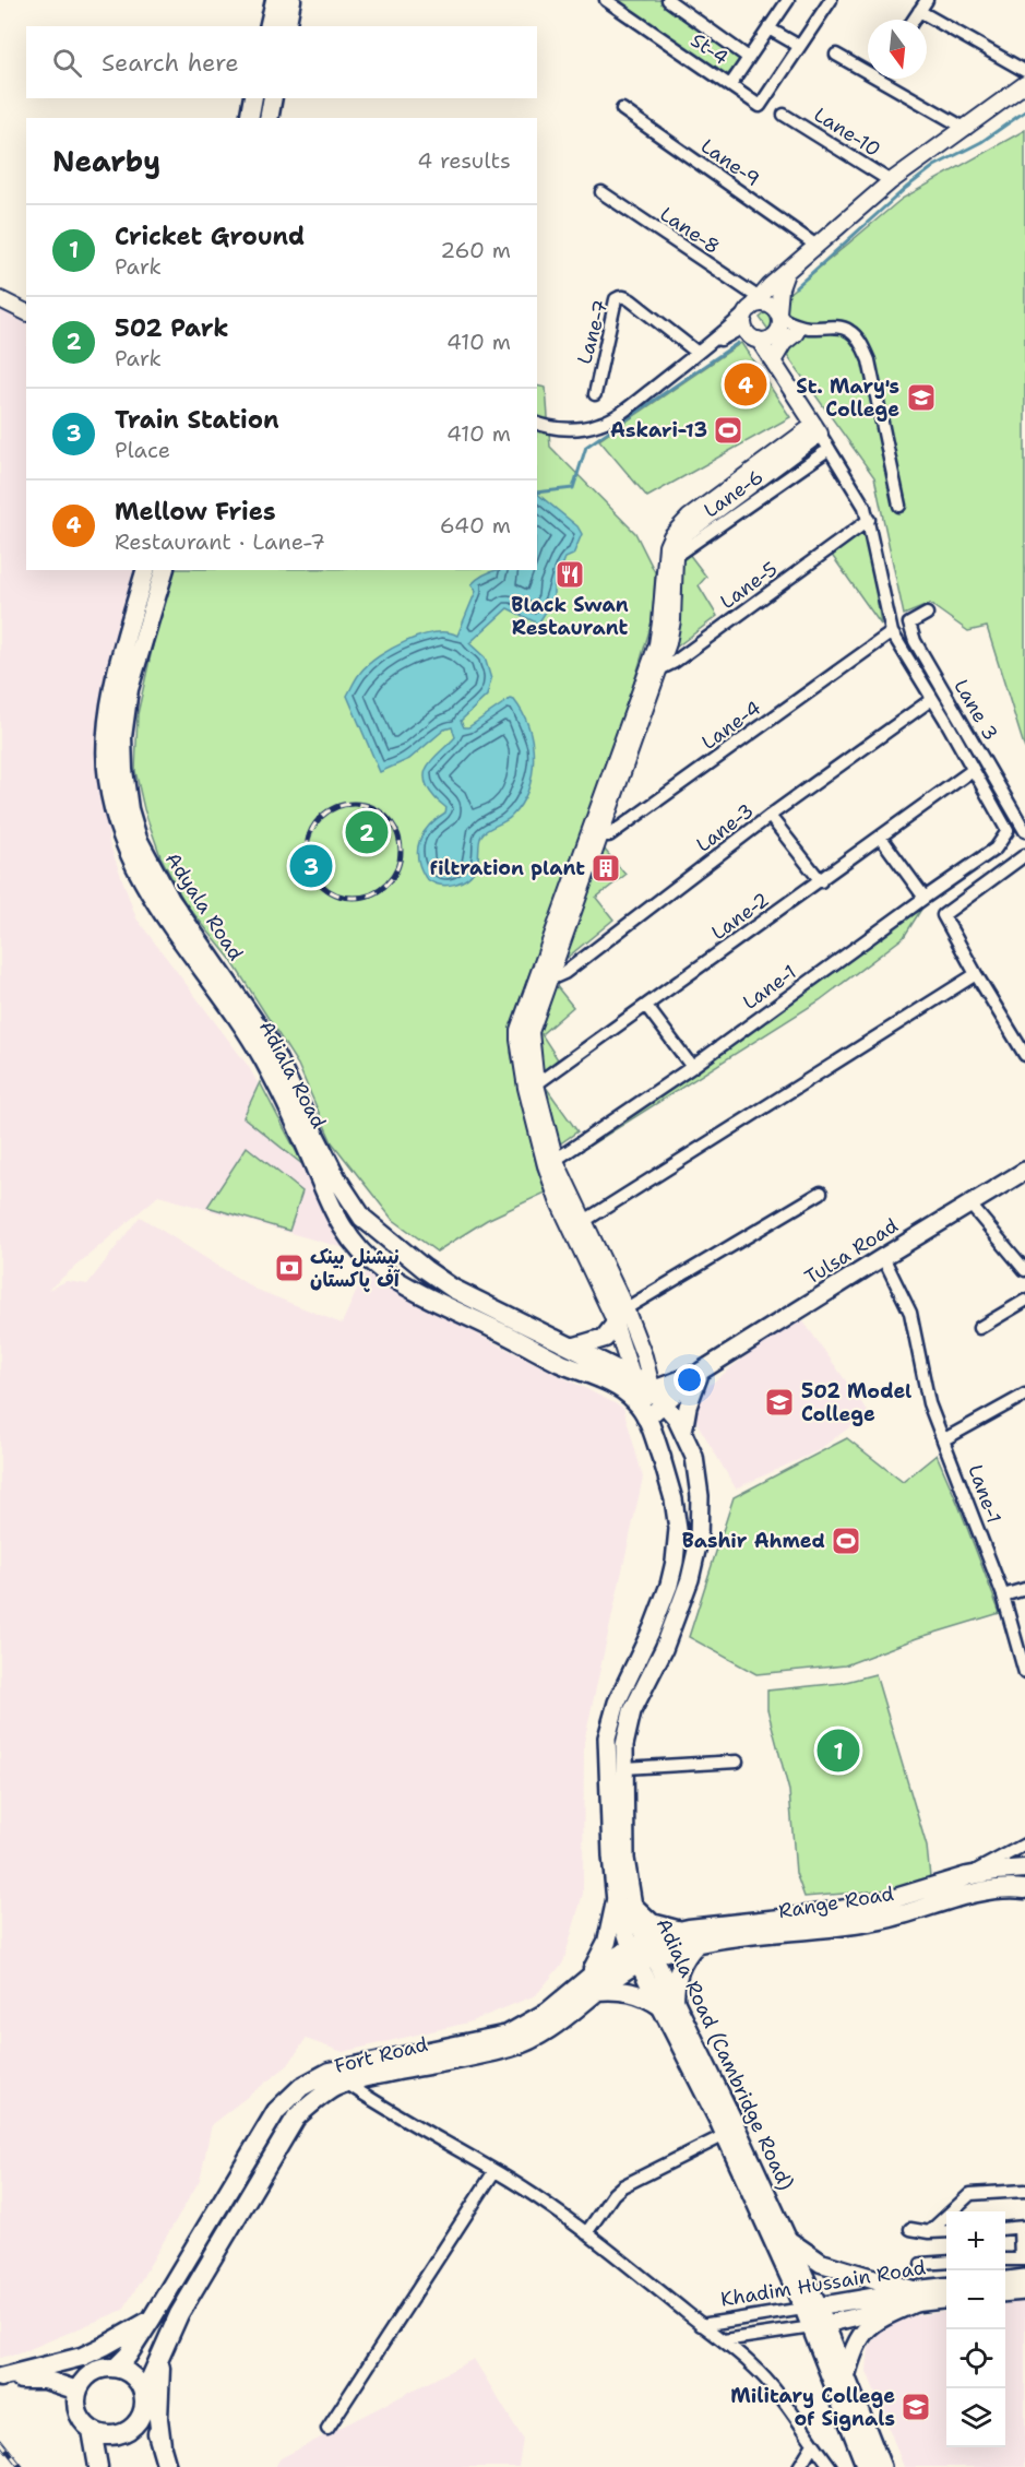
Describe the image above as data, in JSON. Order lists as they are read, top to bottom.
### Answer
{
  "streets": {
    "main road": [
      "Adyala Road",
      "Adiala Road",
      "Tulsa Road",
      "Range Road",
      "Adiala Road (Cambridge Road)",
      "Fort Road",
      "Khadim Hussain Road"
    ],
    "street": [
      "St-4",
      "Lane-10",
      "Lane-9",
      "Lane-8",
      "Lane-7",
      "Lane-6",
      "Lane-5",
      "Lane 3",
      "Lane-4",
      "Lane-3",
      "Lane-2",
      "Lane-1"
    ]
  },
  "crossings": [
    ["Adyala Road", "Adiala Road"],
    ["Lane-2", "Lane-1"],
    ["Lane-1", "Tulsa Road"],
    ["Adiala Road", "Tulsa Road"],
    ["Adiala Road", "Adiala Road (Cambridge Road)"],
    ["Tulsa Road", "Adiala Road (Cambridge Road)"],
    ["Range Road", "Adiala Road (Cambridge Road)"],
    ["Range Road", "Fort Road"],
    ["Adiala Road (Cambridge Road)", "Fort Road"],
    ["Adiala Road (Cambridge Road)", "Khadim Hussain Road"]
  ],
  "places": {
    "school or university": ["St. Mary's College", "502 Model College", "Military College of Signals"],
    "sports": ["Askari-13", "Bashir Ahmed"],
    "restaurant": ["Black Swan Restaurant"],
    "building": ["filtration plant"],
    "bank": ["نیشنل بینک آف پاکستان"]
  },
  "north": "bottom",
  "page": {
    "search": "Search here",
    "heading": ["Nearby", "4 results"],
    "list": [
      {
        "mark": "1",
        "name": "Cricket Ground",
        "note": "Park",
        "value": "260 m"
      },
      {
        "mark": "2",
        "name": "502 Park",
        "note": "Park",
        "value": "410 m"
      },
      {
        "mark": "3",
        "name": "Train Station",
        "note": "Place",
        "value": "410 m"
      },
      {
        "mark": "4",
        "name": "Mellow Fries",
        "note": "Restaurant · Lane-7",
        "value": "640 m"
      }
    ],
    "pins": [
      "4",
      "2",
      "3",
      "1"
    ],
    "map_buttons": ["+", "−"]
  }
}
